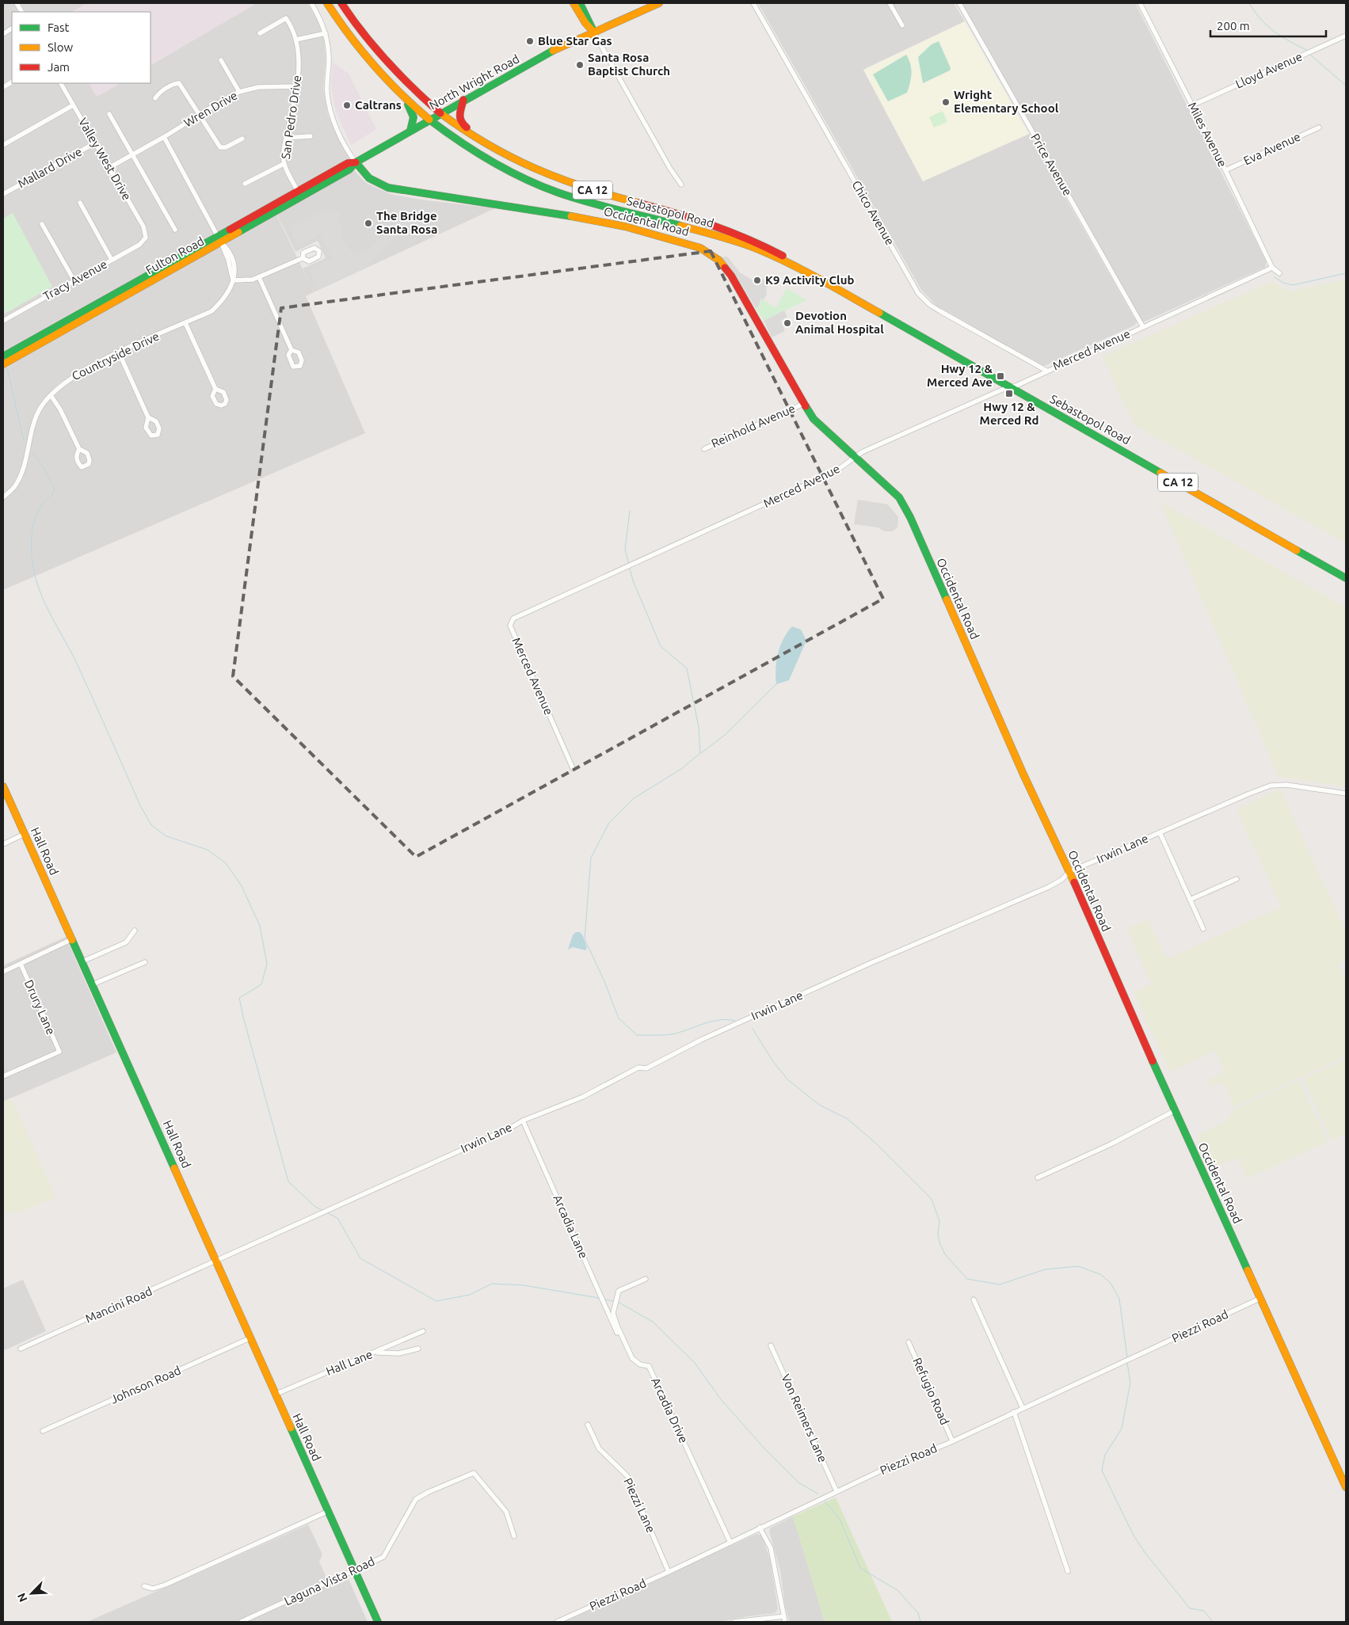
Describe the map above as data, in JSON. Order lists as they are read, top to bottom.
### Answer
{
  "streets": {
    "main road": [
      "North Wright Road",
      "CA 12",
      "Sebastopol Road",
      "Occidental Road",
      "Fulton Road",
      "Hall Road"
    ],
    "street": [
      "Lloyd Avenue",
      "Wren Drive",
      "San Pedro Drive",
      "Miles Avenue",
      "Eva Avenue",
      "Valley West Drive",
      "Price Avenue",
      "Mallard Drive",
      "Chico Avenue",
      "Tracy Avenue",
      "Merced Avenue",
      "Countryside Drive",
      "Reinhold Avenue",
      "Irwin Lane",
      "Drury Lane",
      "Arcadia Lane",
      "Mancini Road",
      "Piezzi Road",
      "Hall Lane",
      "Johnson Road",
      "Refugio Road",
      "Arcadia Drive",
      "Von Reimers Lane",
      "Piezzi Lane",
      "Laguna Vista Road"
    ]
  },
  "crossings": [
    ["Lloyd Avenue", "Miles Avenue"],
    ["North Wright Road", "CA 12"],
    ["North Wright Road", "Sebastopol Road"],
    ["North Wright Road", "Fulton Road"],
    ["Wren Drive", "San Pedro Drive"],
    ["Wren Drive", "Valley West Drive"],
    ["Wren Drive", "Countryside Drive"],
    ["San Pedro Drive", "Fulton Road"],
    ["Miles Avenue", "Eva Avenue"],
    ["Miles Avenue", "Merced Avenue"],
    ["Valley West Drive", "Mallard Drive"],
    ["Valley West Drive", "Tracy Avenue"],
    ["Price Avenue", "Merced Avenue"],
    ["CA 12", "Sebastopol Road"],
    ["CA 12", "Fulton Road"],
    ["Sebastopol Road", "Fulton Road"],
    ["Sebastopol Road", "Merced Avenue"],
    ["Chico Avenue", "Merced Avenue"],
    ["Occidental Road", "Fulton Road"],
    ["Occidental Road", "Merced Avenue"],
    ["Occidental Road", "Reinhold Avenue"],
    ["Occidental Road", "Irwin Lane"],
    ["Occidental Road", "Piezzi Road"],
    ["Fulton Road", "Countryside Drive"],
    ["Irwin Lane", "Hall Road"],
    ["Irwin Lane", "Arcadia Lane"],
    ["Irwin Lane", "Mancini Road"],
    ["Hall Road", "Mancini Road"],
    ["Hall Road", "Hall Lane"],
    ["Hall Road", "Johnson Road"],
    ["Hall Road", "Laguna Vista Road"],
    ["Piezzi Road", "Refugio Road"],
    ["Piezzi Road", "Arcadia Drive"],
    ["Piezzi Road", "Von Reimers Lane"],
    ["Piezzi Road", "Piezzi Lane"]
  ],
  "places": {
    "other": [
      "Blue Star Gas",
      "Santa Rosa Baptist Church",
      "Wright Elementary School",
      "Caltrans",
      "The Bridge Santa Rosa",
      "K9 Activity Club",
      "Devotion Animal Hospital"
    ],
    "transit": ["Hwy 12 & Merced Ave", "Hwy 12 & Merced Rd"]
  },
  "legend": ["Fast", "Slow", "Jam"],
  "scale_bar": "200 m",
  "north": "bottom left"
}
